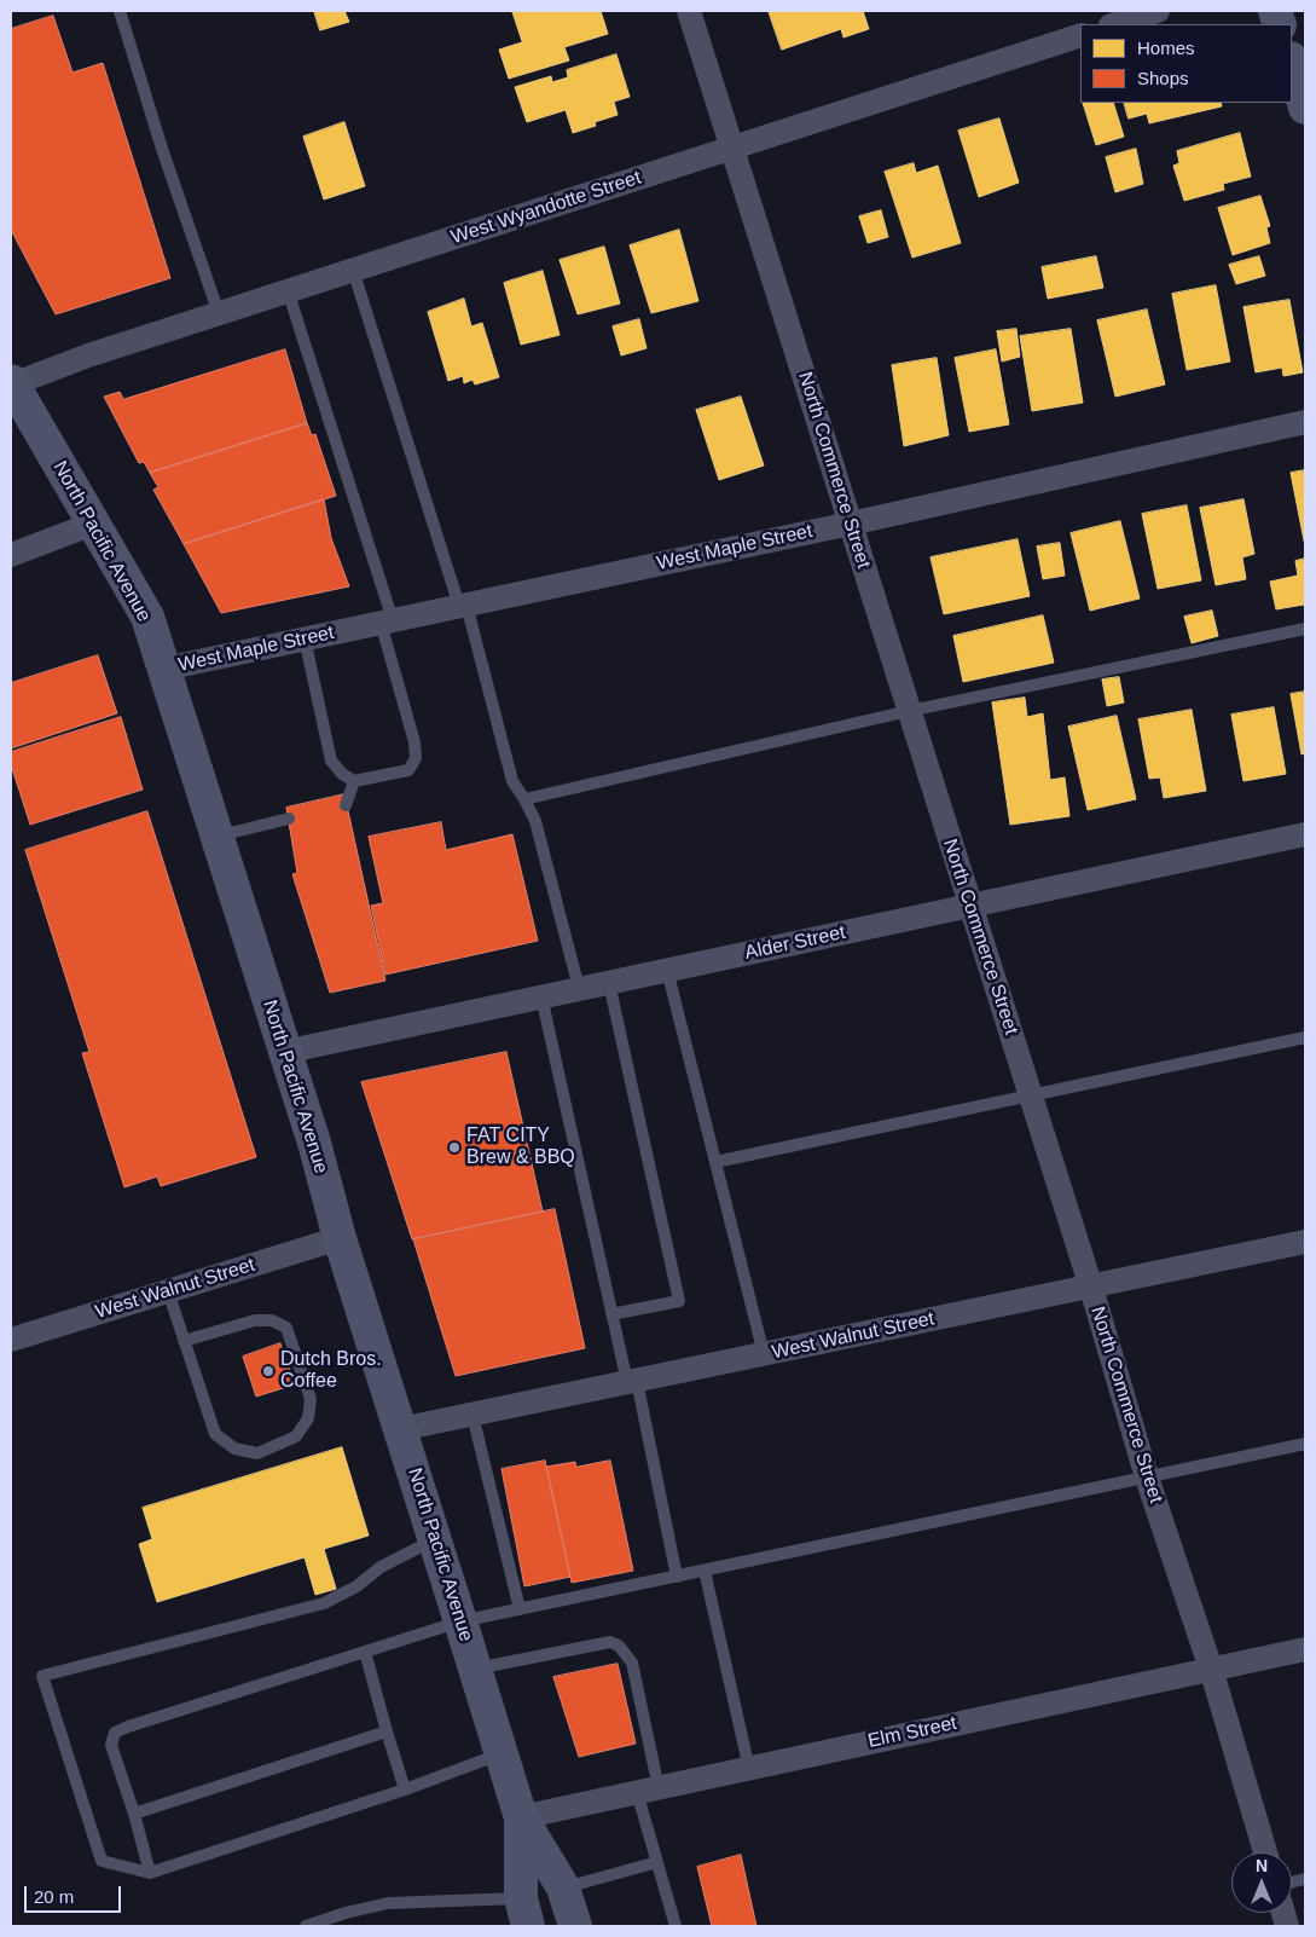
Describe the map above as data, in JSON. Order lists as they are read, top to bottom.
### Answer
{
  "streets": {
    "street": [
      "West Wyandotte Street",
      "North Commerce Street",
      "North Pacific Avenue",
      "West Maple Street",
      "Alder Street",
      "West Walnut Street",
      "Elm Street"
    ]
  },
  "crossings": [
    ["West Wyandotte Street", "North Commerce Street"],
    ["West Wyandotte Street", "North Pacific Avenue"],
    ["North Commerce Street", "West Maple Street"],
    ["North Commerce Street", "Alder Street"],
    ["North Commerce Street", "West Walnut Street"],
    ["North Commerce Street", "Elm Street"],
    ["North Pacific Avenue", "West Maple Street"],
    ["North Pacific Avenue", "Alder Street"],
    ["North Pacific Avenue", "West Walnut Street"],
    ["North Pacific Avenue", "Elm Street"]
  ],
  "places": ["FAT CITY Brew & BBQ", "Dutch Bros. Coffee"],
  "legend": ["Homes", "Shops"],
  "scale_bar": "20 m",
  "north": "top"
}
